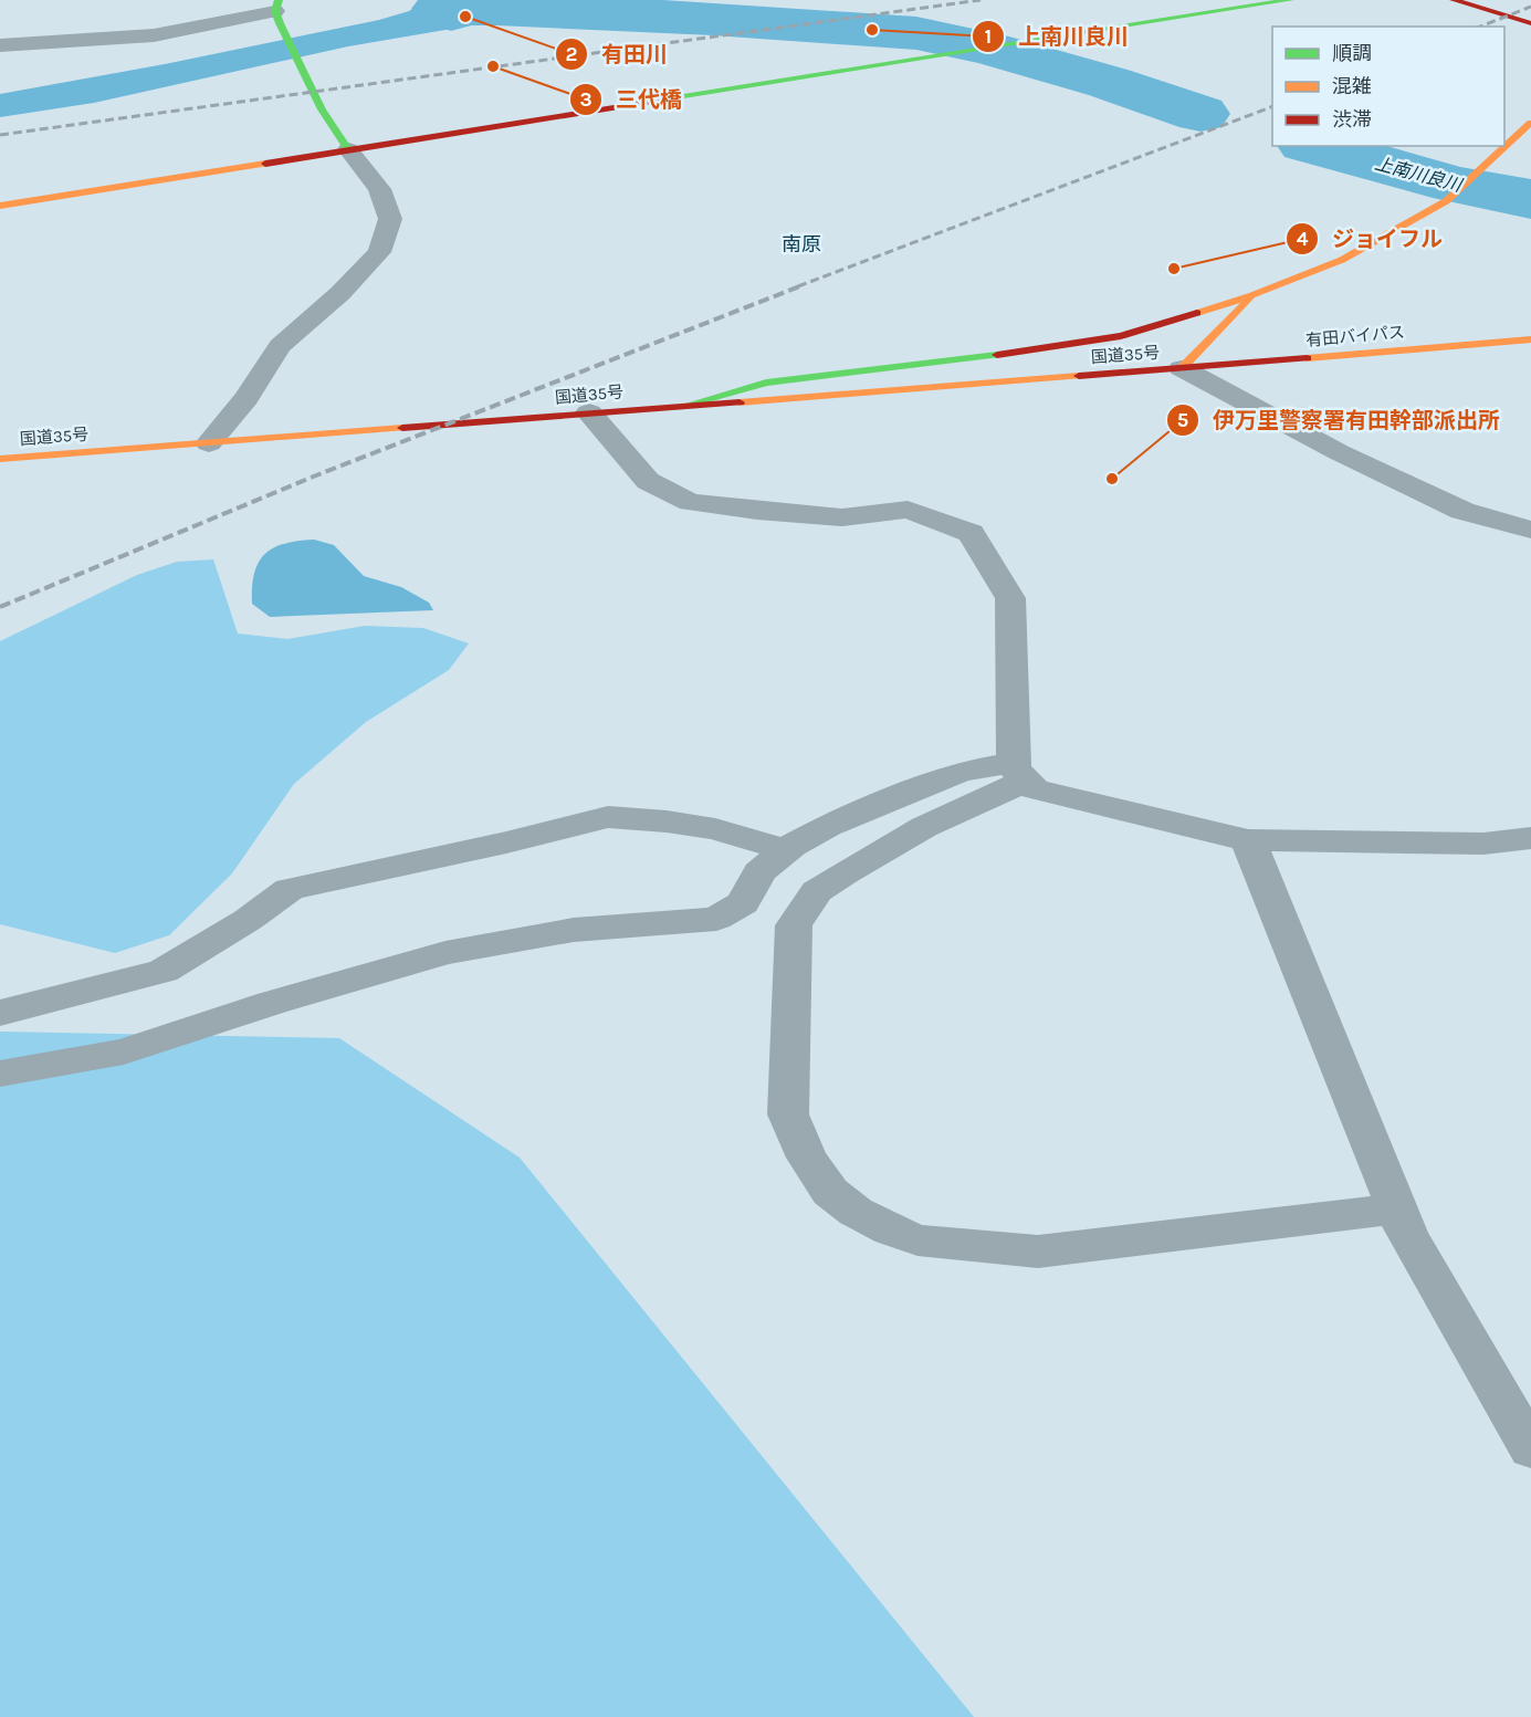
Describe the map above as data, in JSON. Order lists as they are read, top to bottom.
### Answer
{
  "streets": {
    "main road": ["有田バイパス", "国道35号"]
  },
  "crossings": [
    ["有田バイパス", "国道35号"]
  ],
  "districts": ["南原"],
  "water": ["上南川良川"],
  "places": [
    "有田川",
    "上南川良川",
    "三代橋",
    "ジョイフル",
    "伊万里警察署有田幹部派出所"
  ],
  "legend": ["順調", "混雑", "渋滞"]
}
